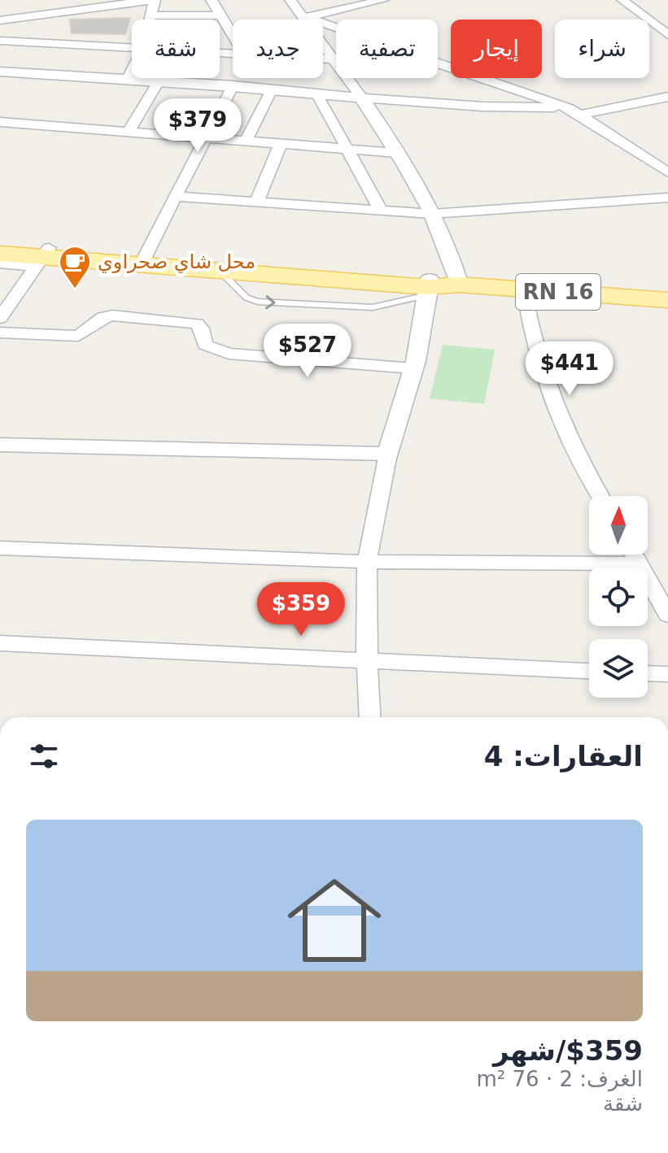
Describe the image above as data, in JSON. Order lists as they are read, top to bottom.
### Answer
{
  "streets": {
    "main road": ["RN 16"]
  },
  "places": {
    "cafe": ["محل شاي صحراوي"]
  },
  "north": "top",
  "page": {
    "chip": [
      "شراء",
      "إيجار",
      "تصفية",
      "جديد",
      "شقة"
    ],
    "price": [
      "$379",
      "$527",
      "$441",
      "$359"
    ],
    "heading": "العقارات: 4",
    "list": [
      {
        "name": "$359/شهر",
        "note": "الغرف: 2 · 76 m² · شقة"
      }
    ]
  }
}
